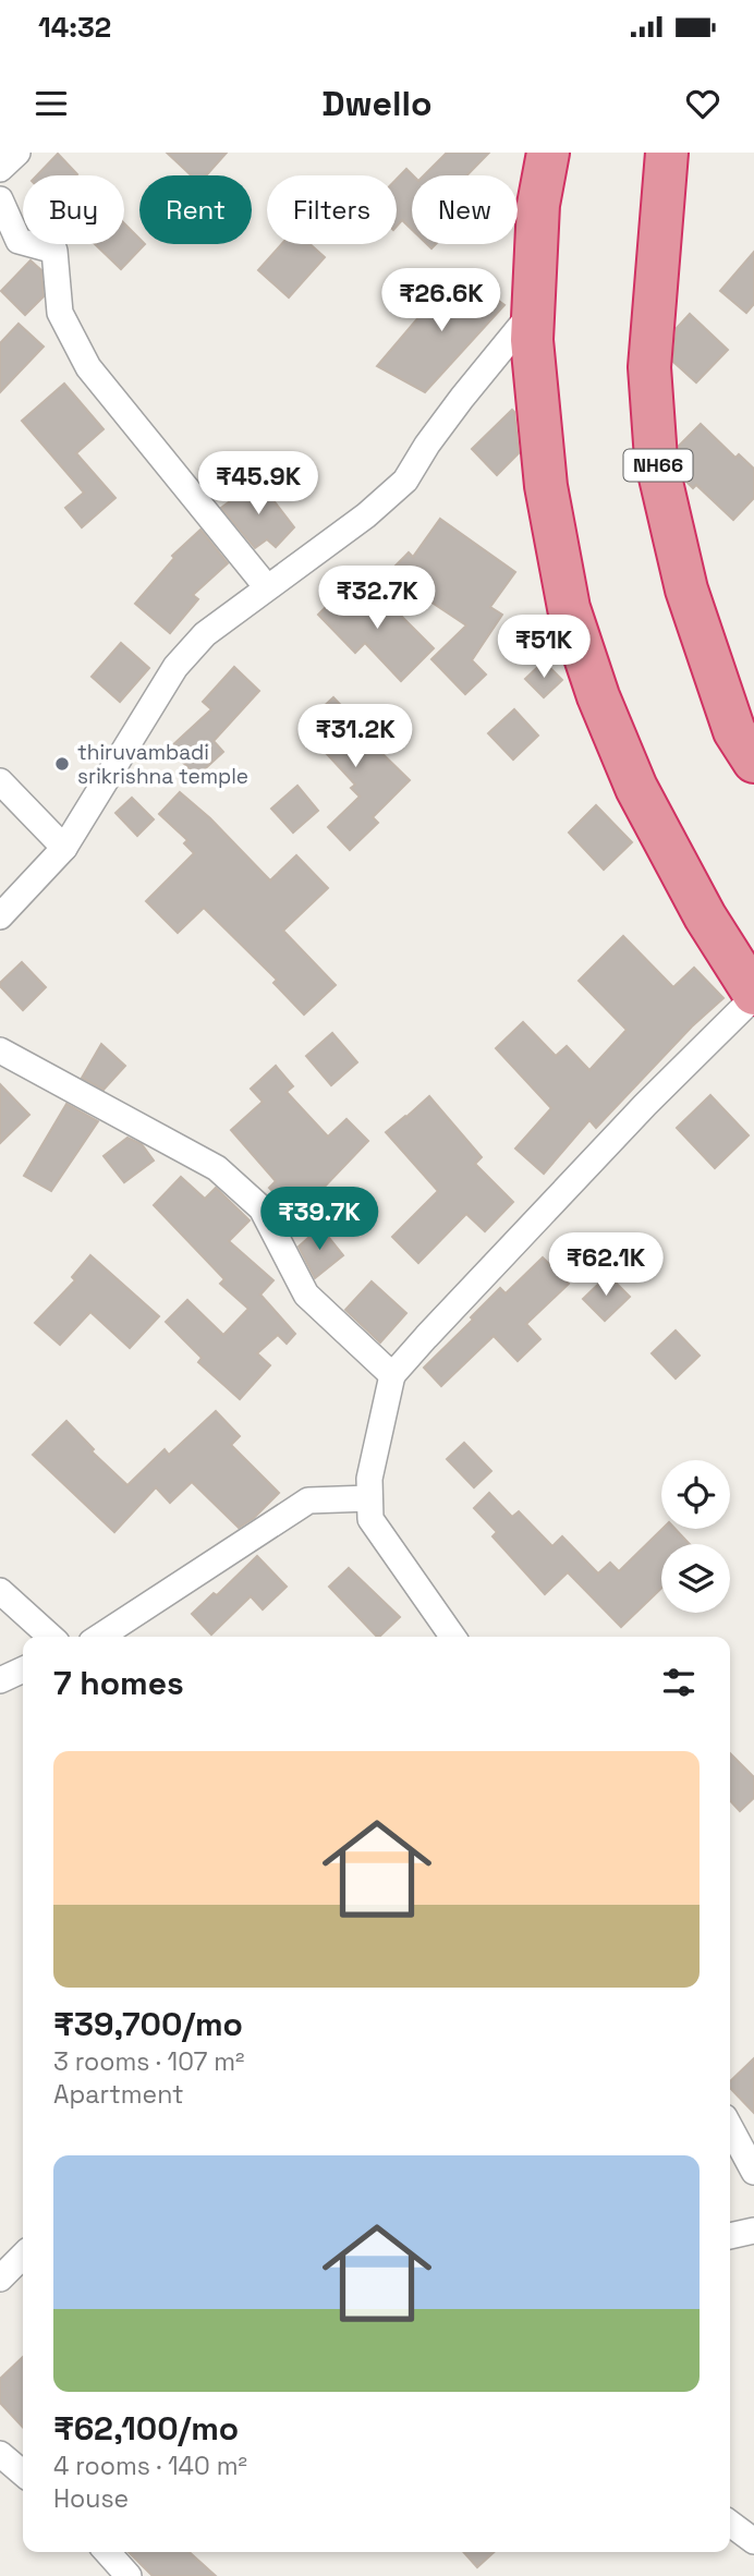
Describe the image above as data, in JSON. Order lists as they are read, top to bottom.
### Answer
{
  "streets": {
    "highway": ["NH66"]
  },
  "places": ["thiruvambadi srikrishna temple"],
  "page": {
    "status": "14:32",
    "header": "Dwello",
    "chip": [
      "Buy",
      "Rent",
      "Filters",
      "New"
    ],
    "price": [
      "₹26.6K",
      "₹45.9K",
      "₹32.7K",
      "₹51K",
      "₹31.2K",
      "₹39.7K",
      "₹62.1K"
    ],
    "heading": "7 homes",
    "list": [
      {
        "name": "₹39,700/mo",
        "note": "3 rooms · 107 m² · Apartment"
      },
      {
        "name": "₹62,100/mo",
        "note": "4 rooms · 140 m² · House"
      }
    ]
  }
}
